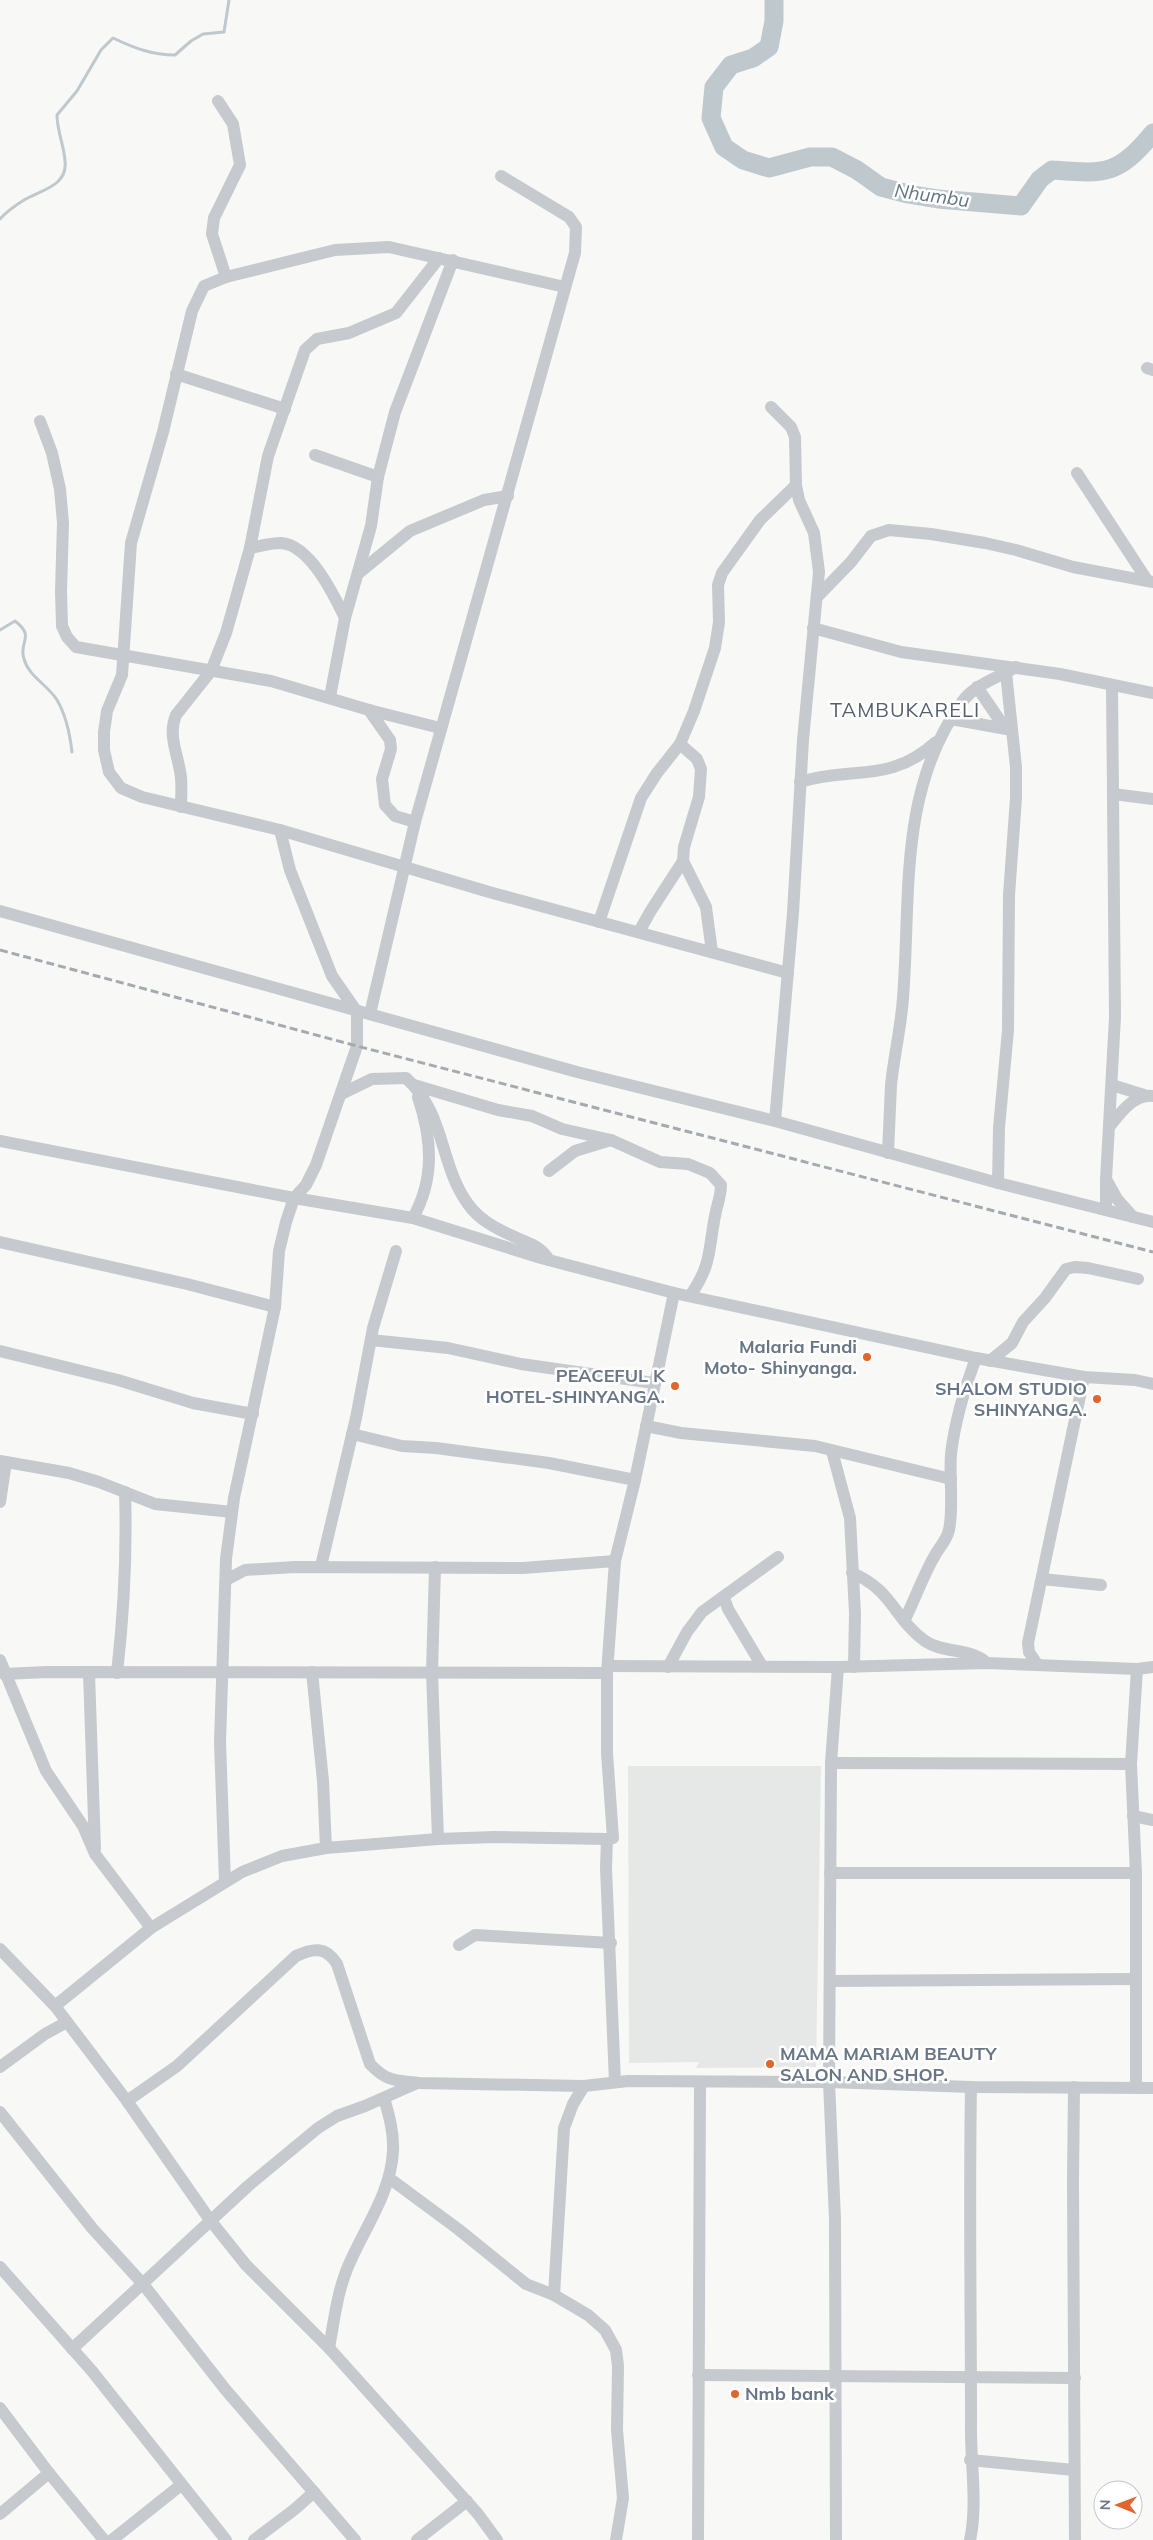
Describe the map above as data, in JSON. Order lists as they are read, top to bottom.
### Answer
{
  "districts": ["TAMBUKARELI"],
  "water": ["Nhumbu"],
  "places": [
    "Malaria Fundi Moto- Shinyanga.",
    "PEACEFUL K HOTEL-SHINYANGA.",
    "SHALOM STUDIO SHINYANGA.",
    "MAMA MARIAM BEAUTY SALON AND SHOP.",
    "Nmb bank"
  ],
  "north": "left"
}
